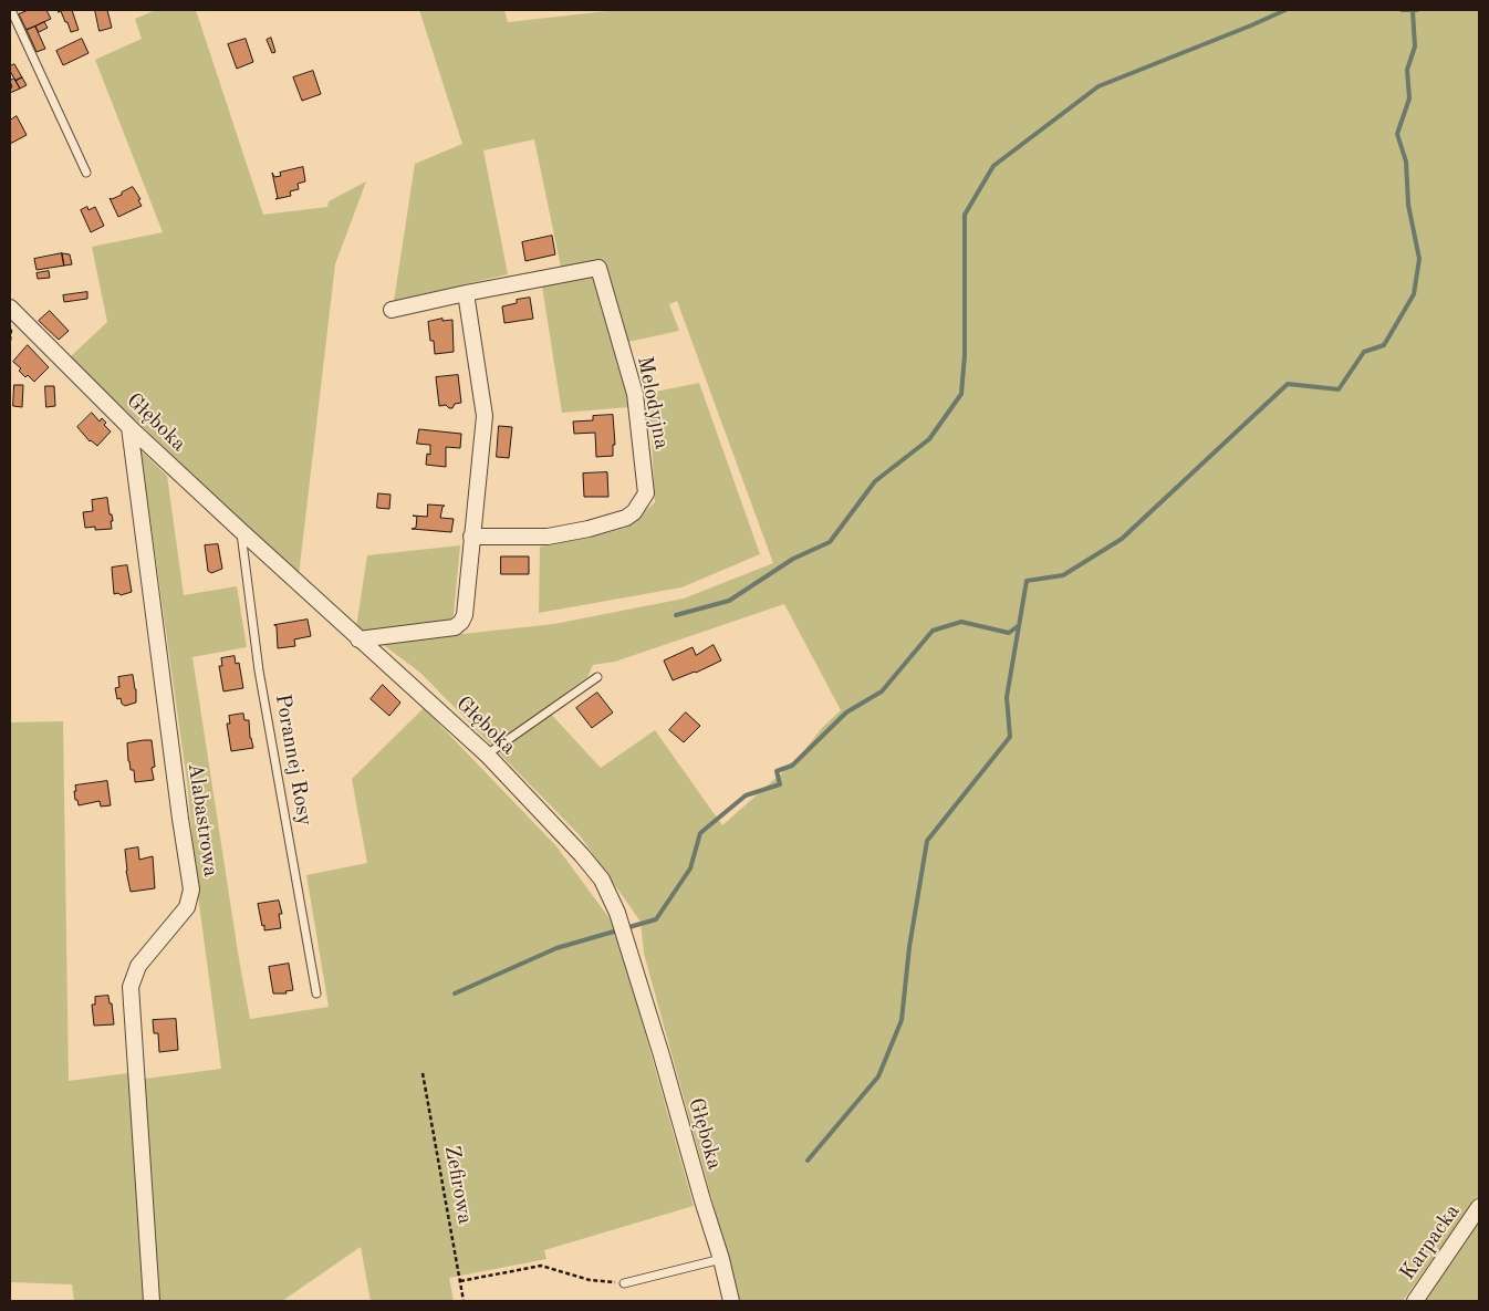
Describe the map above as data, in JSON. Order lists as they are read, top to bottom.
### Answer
{
  "streets": {
    "street": [
      "Melodyjna",
      "Głęboka",
      "Alabastrowa",
      "Karpacka"
    ],
    "lane": ["Porannej Rosy"],
    "path": ["Zefirowa"]
  },
  "crossings": [
    ["Głęboka", "Porannej Rosy"],
    ["Głęboka", "Alabastrowa"]
  ]
}
